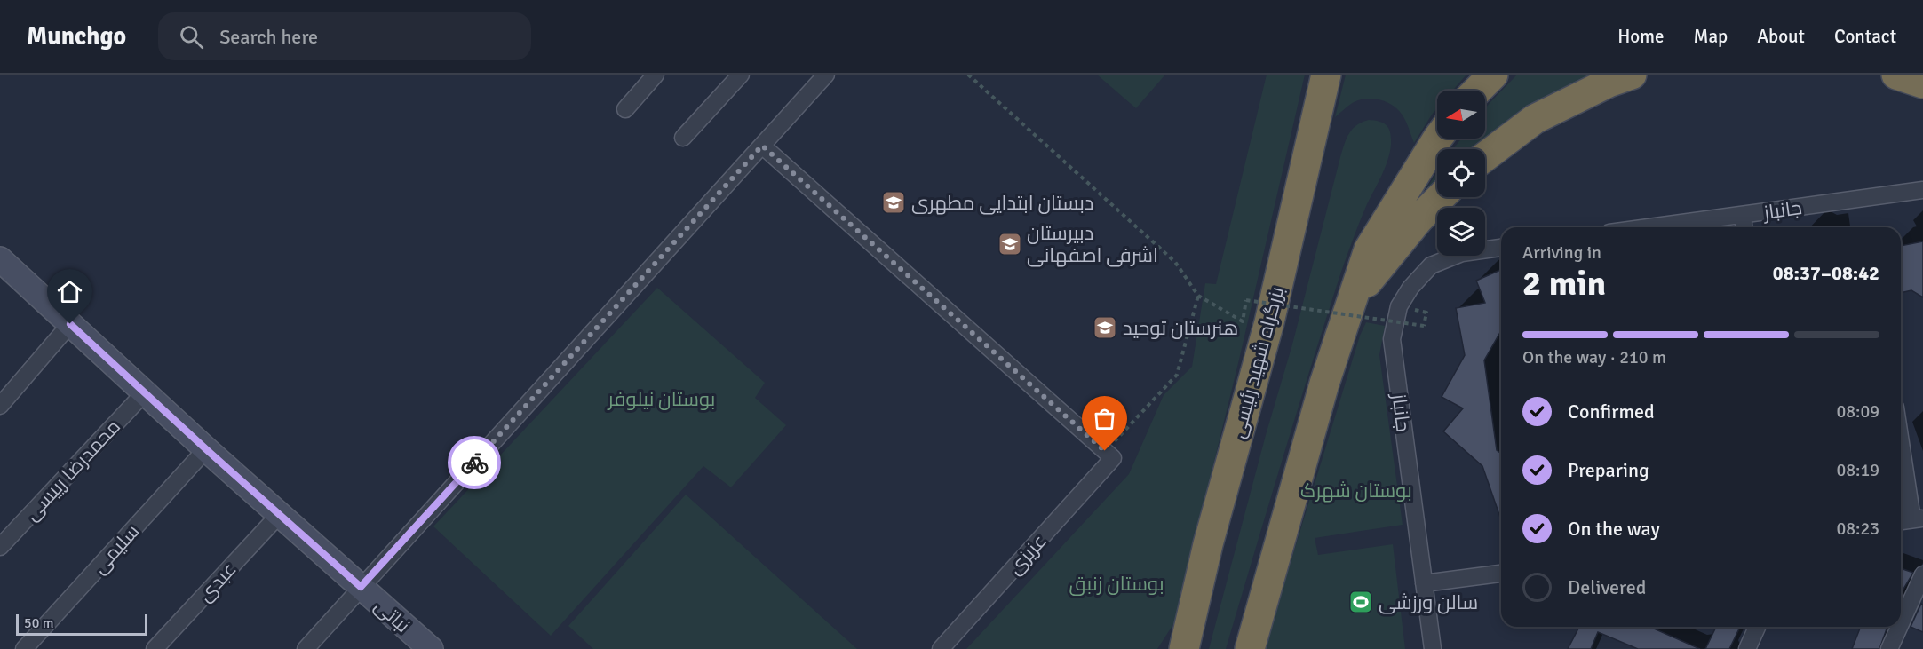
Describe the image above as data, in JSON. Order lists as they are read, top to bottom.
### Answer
{
  "streets": {
    "highway": ["بزرگراه شهید رئیسی"],
    "main road": ["نباتی"],
    "street": [
      "جانباز",
      "محمدرضا رییسی",
      "سلیمی",
      "عزیزی",
      "عبدی"
    ]
  },
  "crossings": [
    ["محمدرضا رییسی", "نباتی"],
    ["سلیمی", "نباتی"],
    ["عبدی", "نباتی"]
  ],
  "parks": ["بوستان نیلوفر", "بوستان شهرک", "بوستان زنبق"],
  "places": {
    "school or university": ["دبستان ابتدایی مطهری", "دبیرستان اشرفی اصفهانی", "هنرستان توحید"],
    "sports": ["سالن ورزشی"]
  },
  "scale_bar": "50 m",
  "north": "left",
  "page": {
    "header": "Munchgo",
    "search": "Search here",
    "nav": [
      "Home",
      "Map",
      "About",
      "Contact"
    ],
    "heading": ["2 min", "Arriving in", "08:37–08:42"],
    "bar": "On the way · 210 m",
    "list": [
      ["Confirmed", "08:09"],
      ["Preparing", "08:19"],
      ["On the way", "08:23"],
      "Delivered"
    ],
    "scale": "50 m"
  }
}
